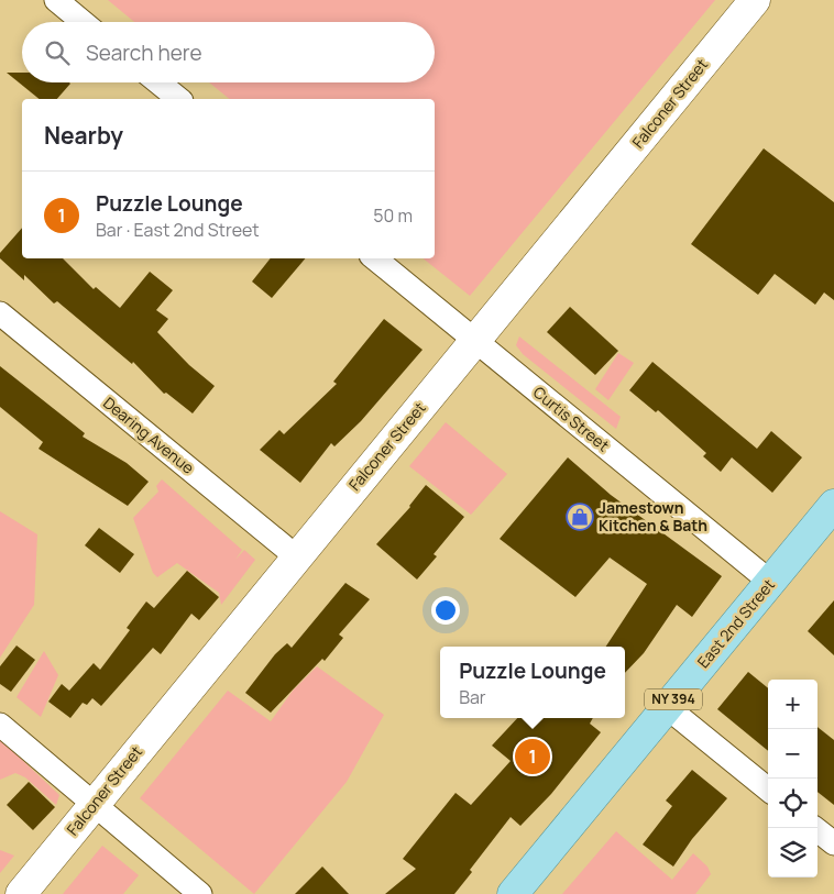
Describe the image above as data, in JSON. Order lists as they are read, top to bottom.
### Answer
{
  "streets": {
    "main road": ["East 2nd Street", "NY 394"],
    "street": ["Falconer Street", "Curtis Street", "Dearing Avenue"]
  },
  "crossings": [
    ["Falconer Street", "Curtis Street"],
    ["Falconer Street", "Dearing Avenue"],
    ["Curtis Street", "East 2nd Street"]
  ],
  "places": {
    "shop": ["Jamestown Kitchen & Bath"]
  },
  "page": {
    "search": "Search here",
    "heading": "Nearby",
    "list": [
      {
        "mark": "1",
        "name": "Puzzle Lounge",
        "note": "Bar · East 2nd Street",
        "value": "50 m"
      }
    ],
    "popup": ["Puzzle Lounge", "Bar"],
    "map_buttons": ["+", "−"],
    "pins": "1"
  }
}
